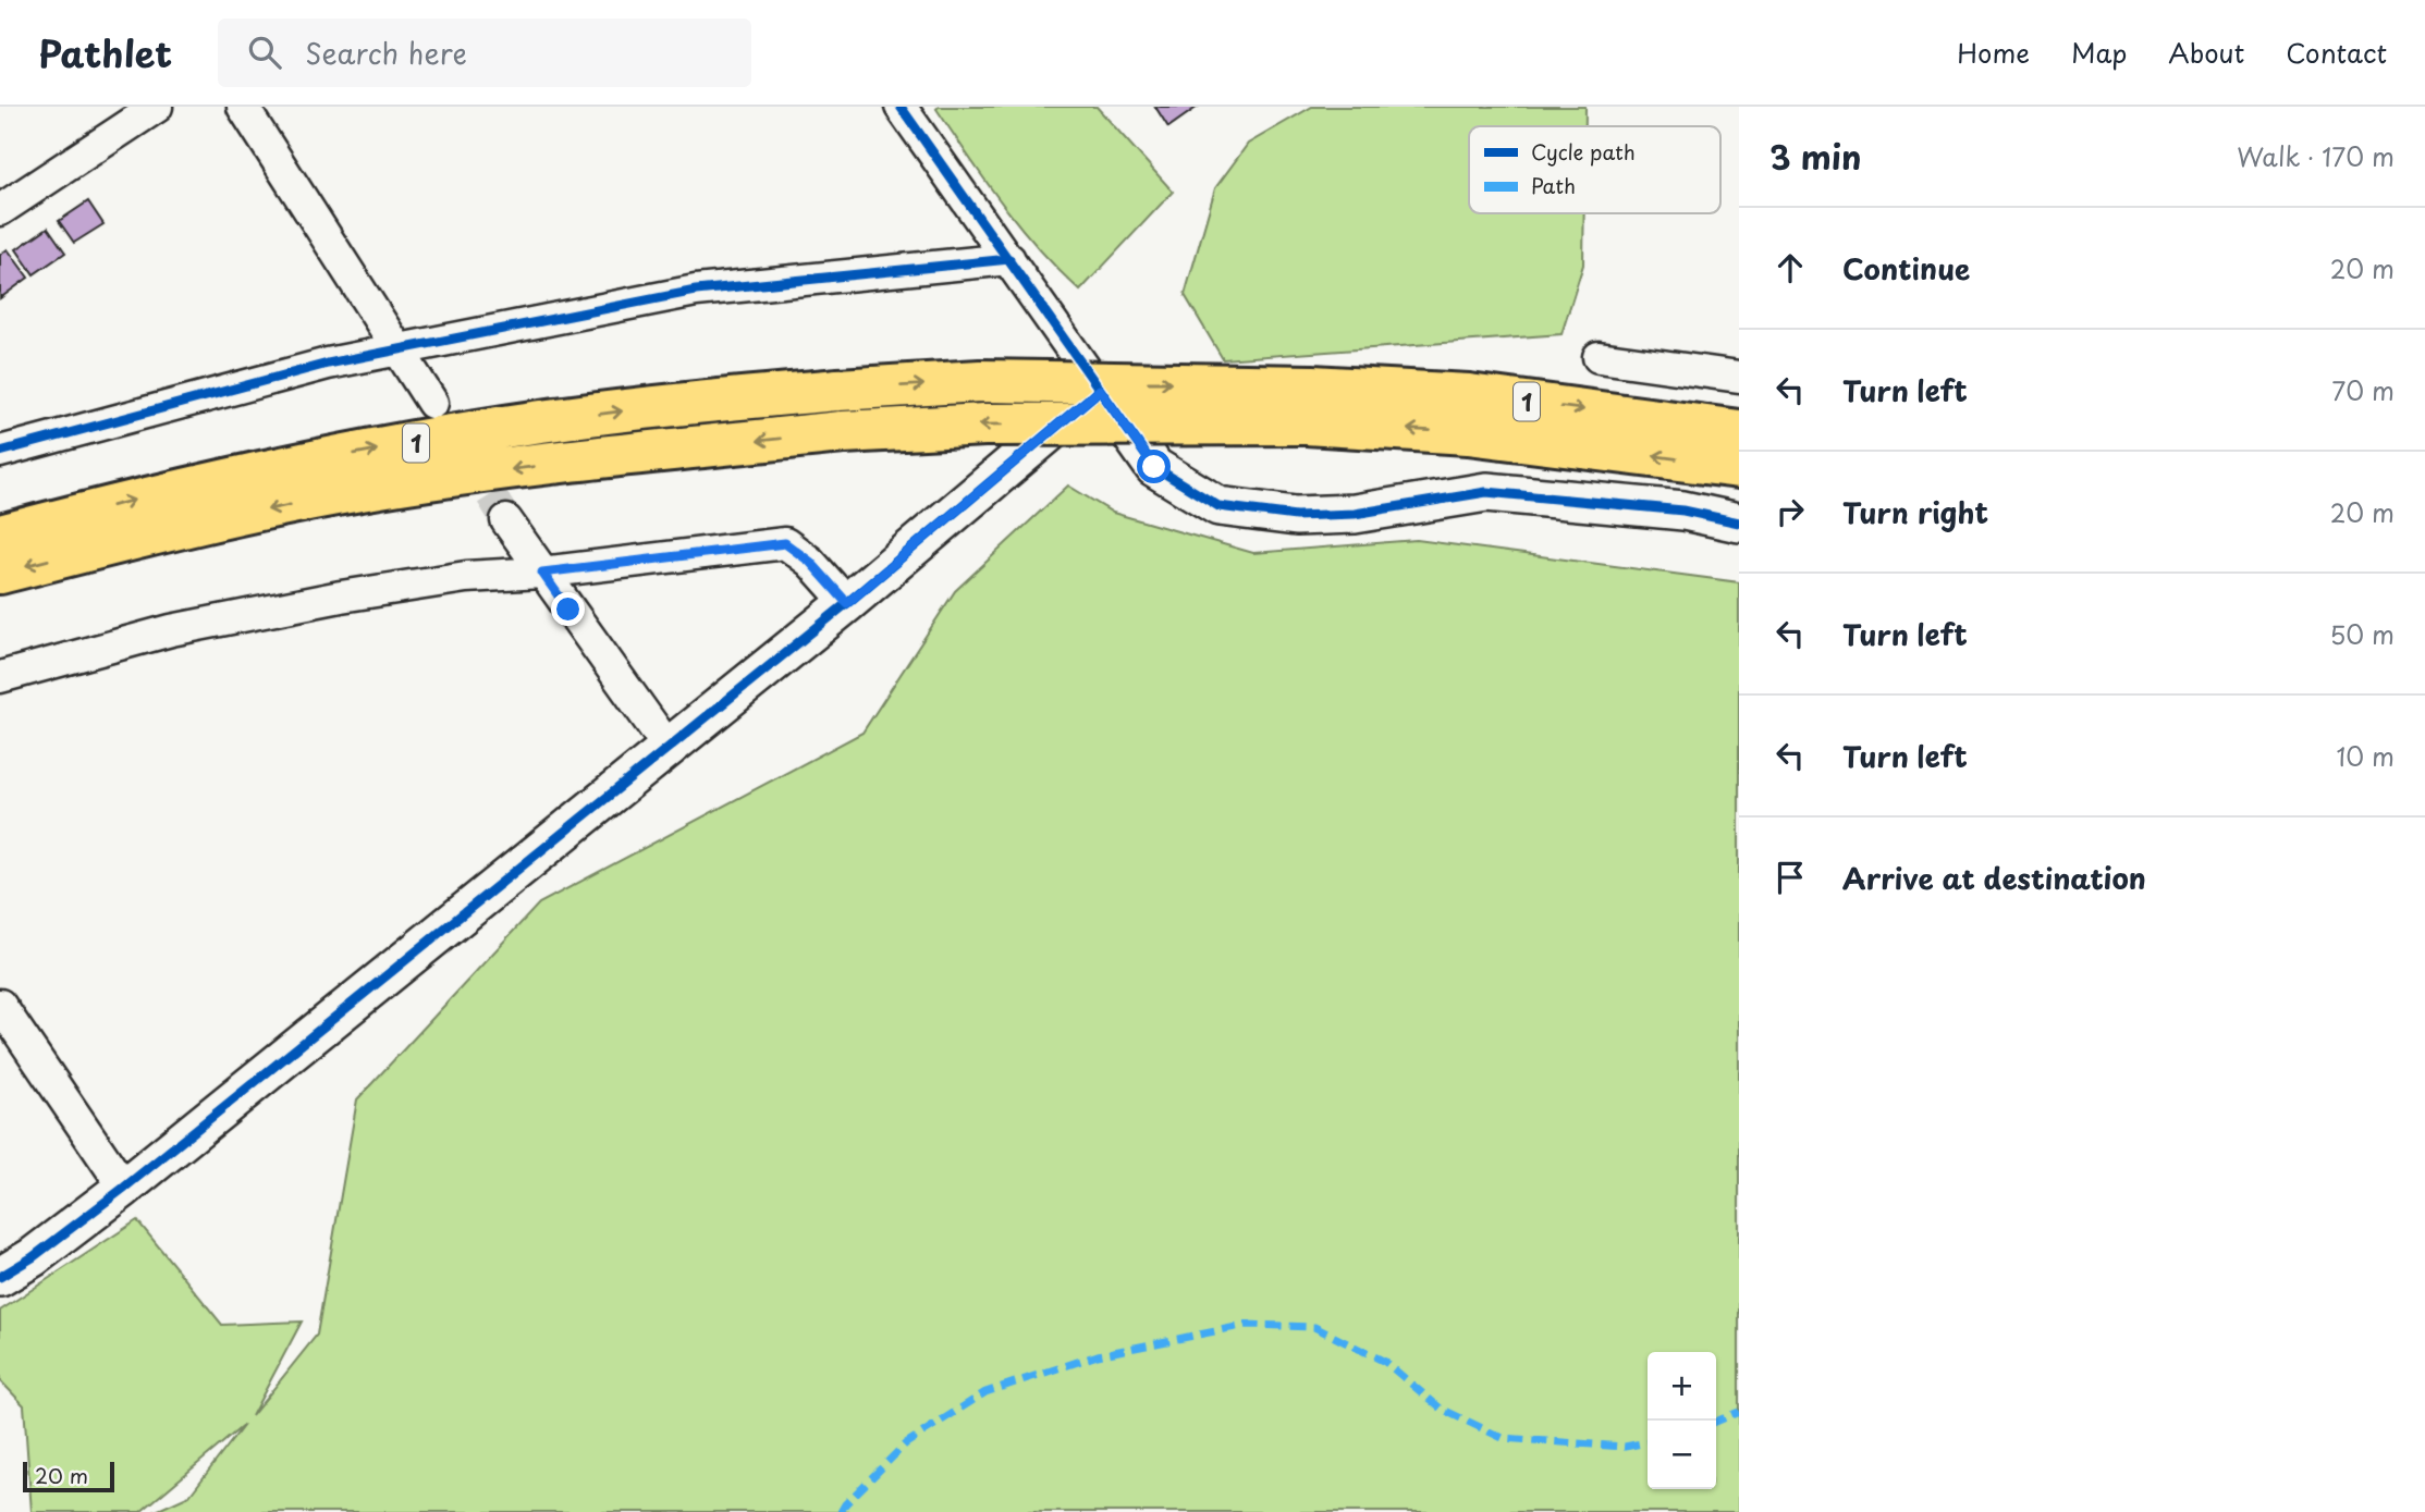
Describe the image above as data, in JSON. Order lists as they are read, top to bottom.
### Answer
{
  "streets": {
    "highway": ["1"]
  },
  "legend": ["Cycle path", "Path"],
  "scale_bar": "20 m",
  "page": {
    "header": "Pathlet",
    "search": "Search here",
    "nav": [
      "Home",
      "Map",
      "About",
      "Contact"
    ],
    "heading": ["3 min", "Walk · 170 m"],
    "list": [
      ["Continue", "20 m"],
      ["Turn left", "70 m"],
      ["Turn right", "20 m"],
      ["Turn left", "50 m"],
      ["Turn left", "10 m"],
      "Arrive at destination"
    ],
    "map_buttons": ["+", "−"],
    "scale": "20 m"
  }
}
